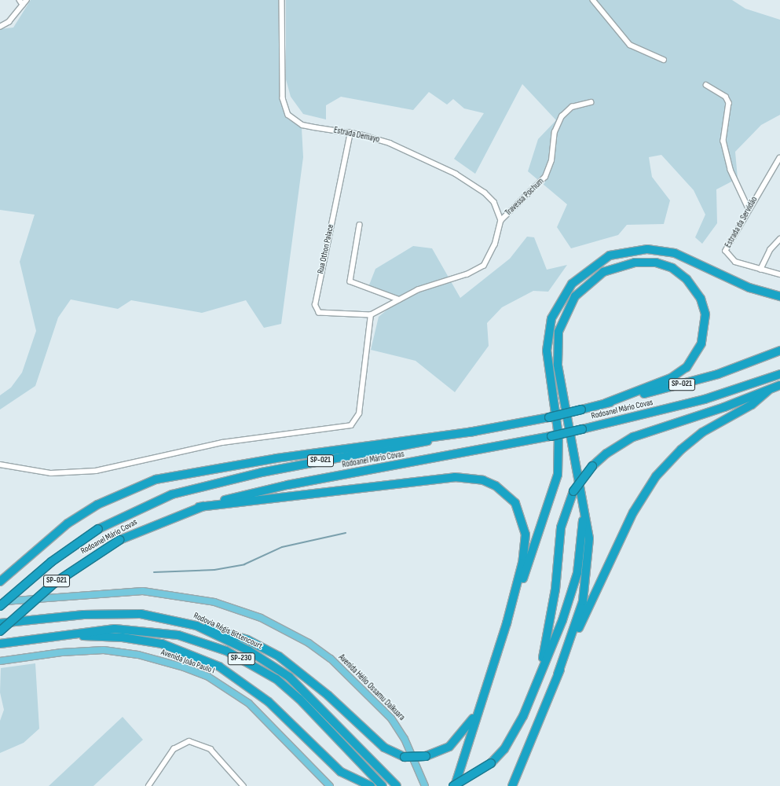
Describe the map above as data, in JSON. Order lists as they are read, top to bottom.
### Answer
{
  "streets": {
    "highway": [
      "SP-021",
      "Rodoanel Mário Covas",
      "Rodovia Régis Bittencourt",
      "SP-230"
    ],
    "main road": ["Avenida João Paulo I", "Avenida Hélio Ossamu Daikuara"],
    "street": [
      "Estrada Demayo",
      "Travessa Pochum",
      "Estrada da Servidão",
      "Rua Othon Palace"
    ]
  },
  "crossings": [
    ["Estrada Demayo", "Travessa Pochum"],
    ["Estrada Demayo", "Rua Othon Palace"]
  ]
}
